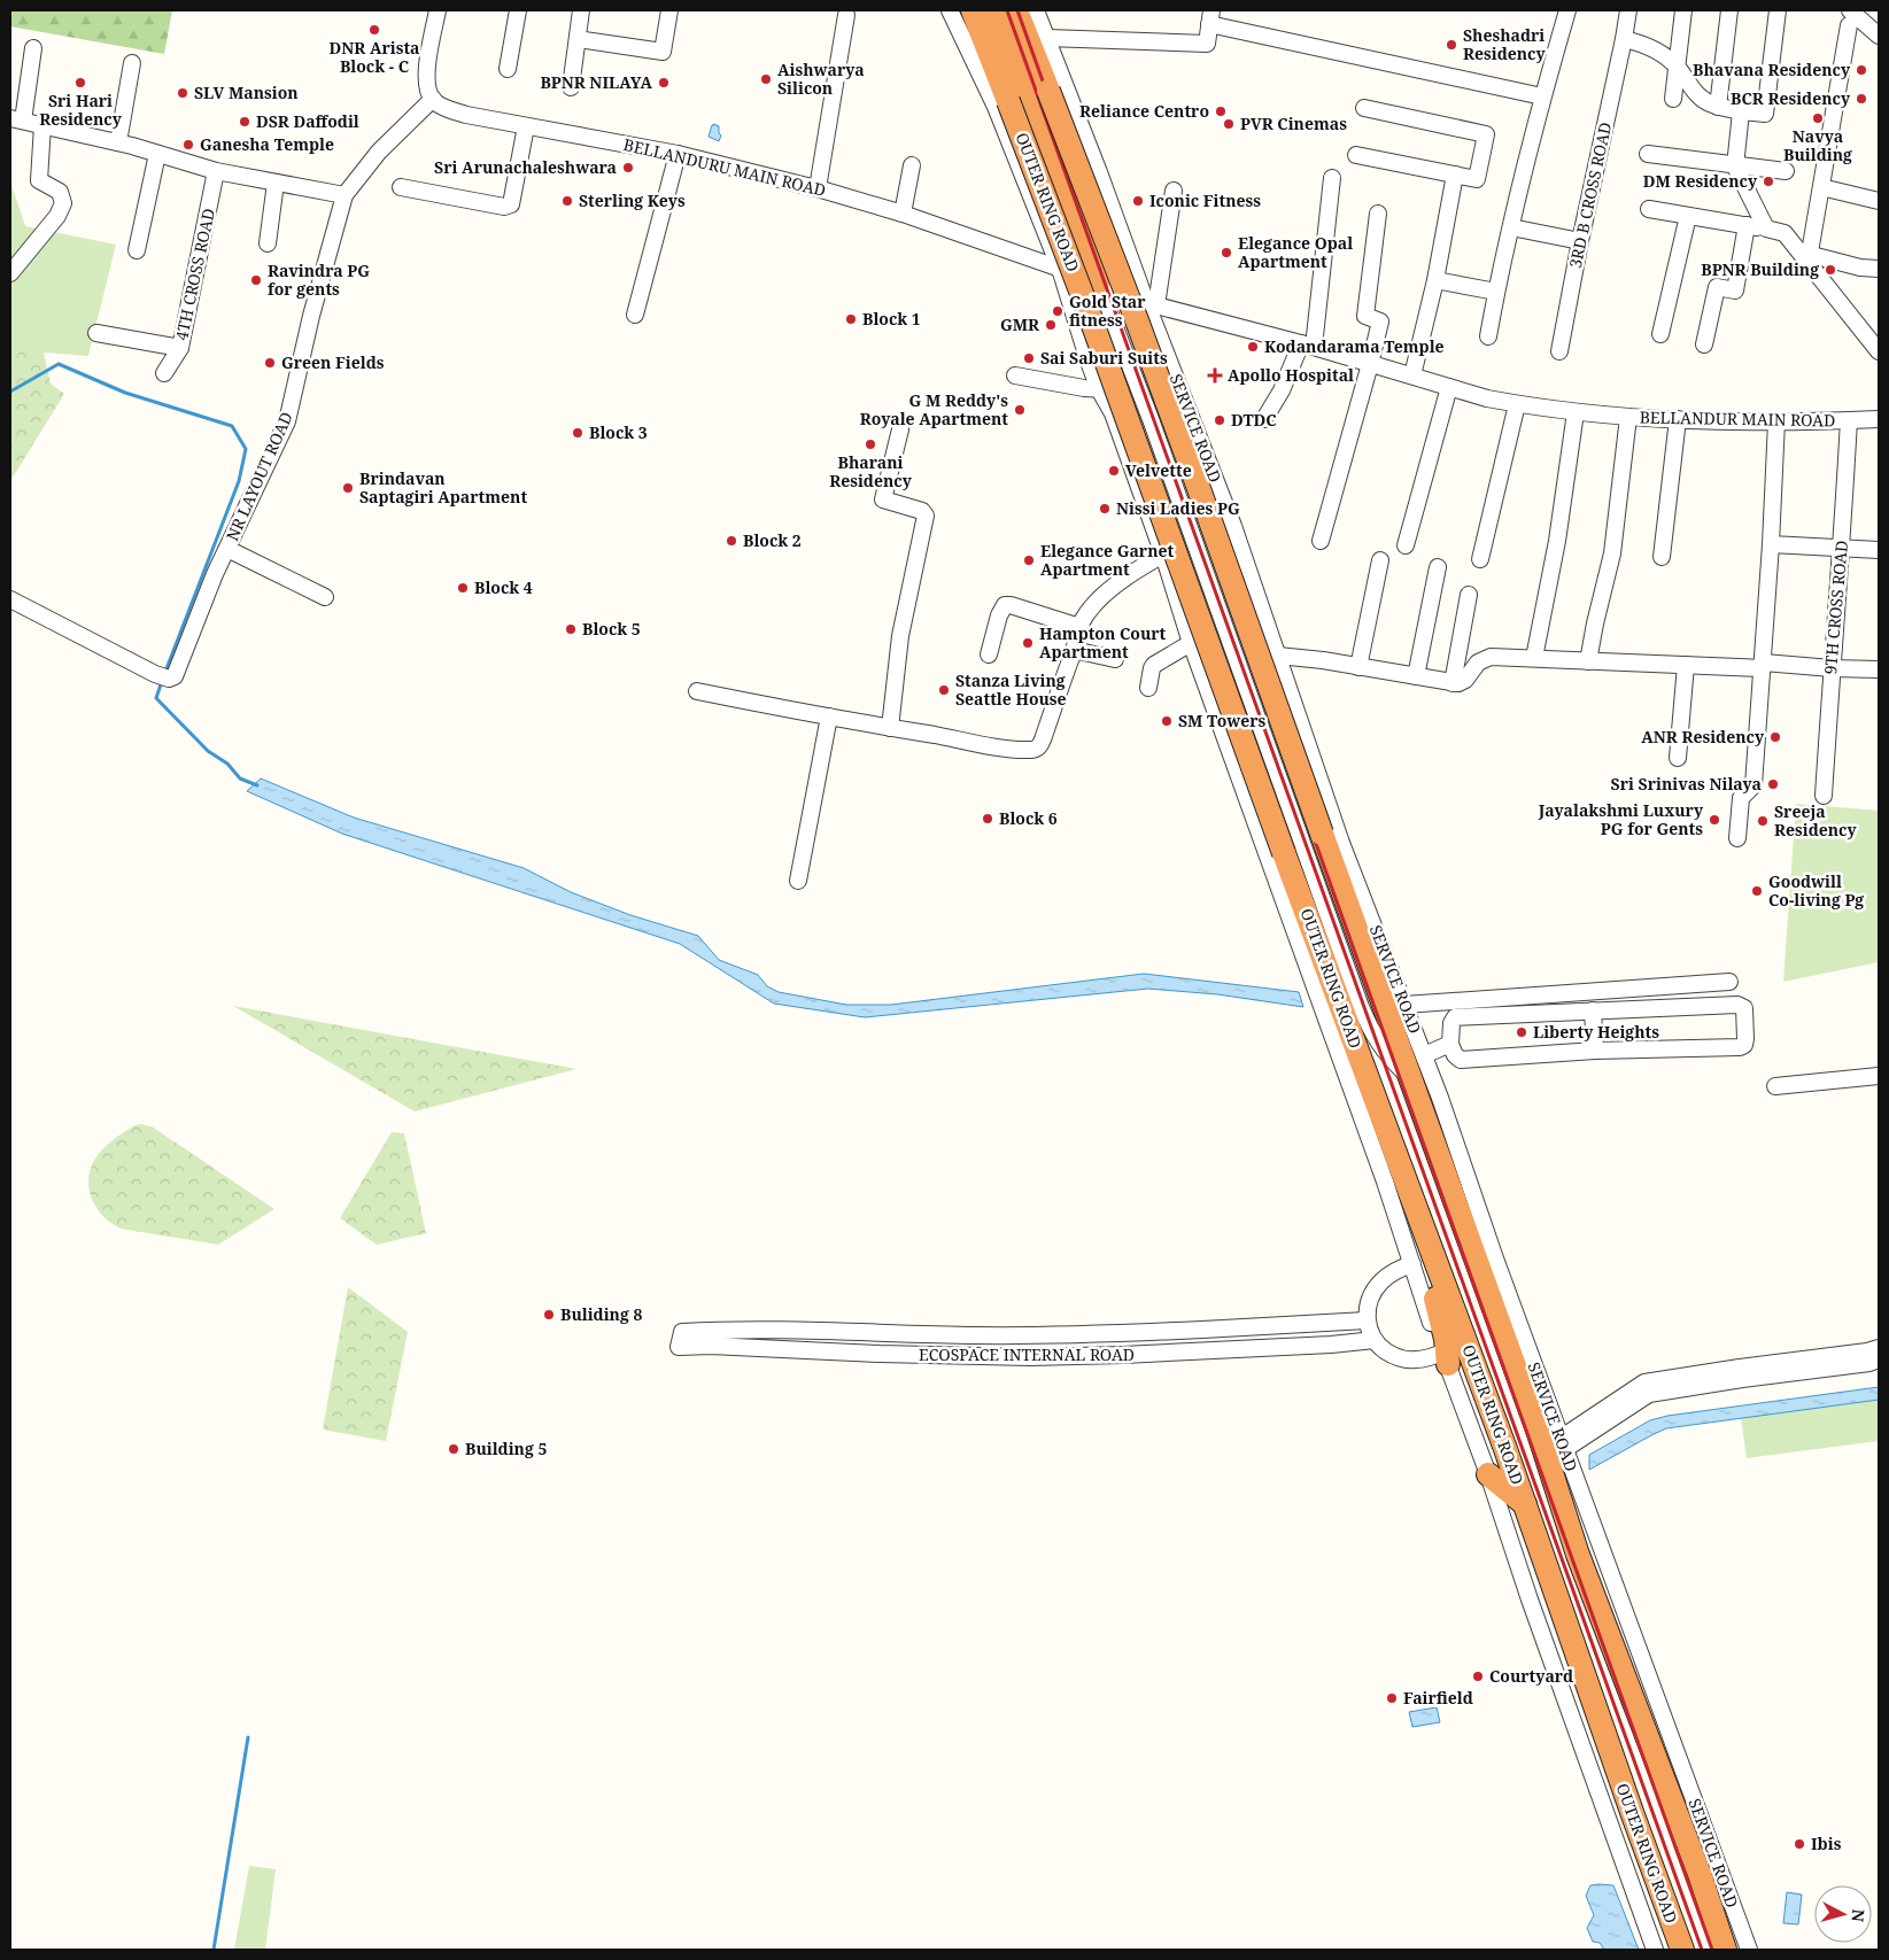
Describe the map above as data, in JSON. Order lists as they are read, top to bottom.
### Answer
{
  "streets": {
    "highway": ["OUTER RING ROAD"],
    "street": [
      "BELLANDURU MAIN ROAD",
      "3RD B CROSS ROAD",
      "4TH CROSS ROAD",
      "BELLANDUR MAIN ROAD",
      "SERVICE ROAD",
      "NR LAYOUT ROAD",
      "9TH CROSS ROAD",
      "ECOSPACE INTERNAL ROAD"
    ]
  },
  "crossings": [
    ["BELLANDURU MAIN ROAD", "BELLANDUR MAIN ROAD"],
    ["BELLANDURU MAIN ROAD", "NR LAYOUT ROAD"],
    ["BELLANDUR MAIN ROAD", "SERVICE ROAD"],
    ["BELLANDUR MAIN ROAD", "9TH CROSS ROAD"]
  ],
  "places": {
    "other": [
      "DNR Arista Block - C",
      "Sheshadri Residency",
      "Bhavana Residency",
      "Aishwarya Silicon",
      "Sri Hari Residency",
      "BPNR NILAYA",
      "SLV Mansion",
      "BCR Residency",
      "Reliance Centro",
      "Navya Building",
      "DSR Daffodil",
      "PVR Cinemas",
      "Ganesha Temple",
      "Sri Arunachaleshwara",
      "DM Residency",
      "Sterling Keys",
      "Iconic Fitness",
      "Elegance Opal Apartment",
      "BPNR Building",
      "Ravindra PG for gents",
      "Gold Star fitness",
      "Block 1",
      "GMR",
      "Kodandarama Temple",
      "Sai Saburi Suits",
      "Green Fields",
      "G M Reddy's Royale Apartment",
      "DTDC",
      "Block 3",
      "Bharani Residency",
      "Velvette",
      "Brindavan Saptagiri Apartment",
      "Nissi Ladies PG",
      "Block 2",
      "Elegance Garnet Apartment",
      "Block 4",
      "Block 5",
      "Hampton Court Apartment",
      "Stanza Living Seattle House",
      "SM Towers",
      "ANR Residency",
      "Sri Srinivas Nilaya",
      "Block 6",
      "Jayalakshmi Luxury PG for Gents",
      "Sreeja Residency",
      "Goodwill Co-living Pg",
      "Liberty Heights",
      "Buliding 8",
      "Building 5",
      "Courtyard",
      "Fairfield",
      "Ibis"
    ],
    "health": ["Apollo Hospital"]
  },
  "north": "right"
}
